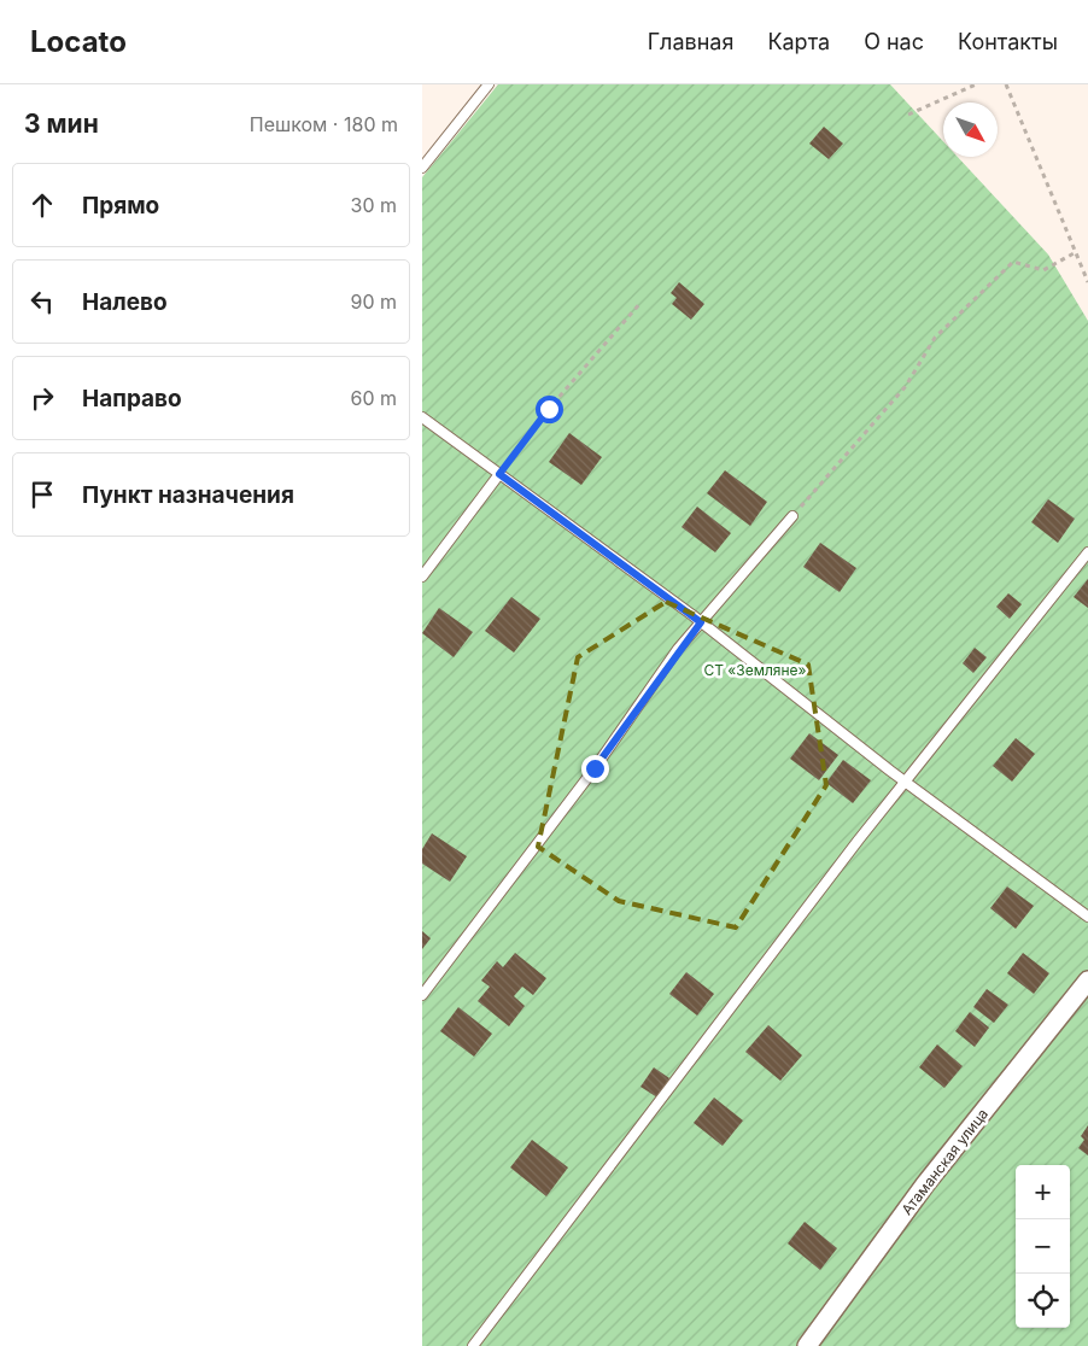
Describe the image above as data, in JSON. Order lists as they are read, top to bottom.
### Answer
{
  "streets": {
    "street": ["Атаманская улица"]
  },
  "parks": ["СТ «Земляне»"],
  "north": "bottom right",
  "page": {
    "header": "Locato",
    "nav": [
      "Главная",
      "Карта",
      "О нас",
      "Контакты"
    ],
    "heading": ["3 мин", "Пешком · 180 m"],
    "list": [
      ["Прямо", "30 m"],
      ["Налево", "90 m"],
      ["Направо", "60 m"],
      "Пункт назначения"
    ],
    "map_buttons": ["+", "−"]
  }
}
